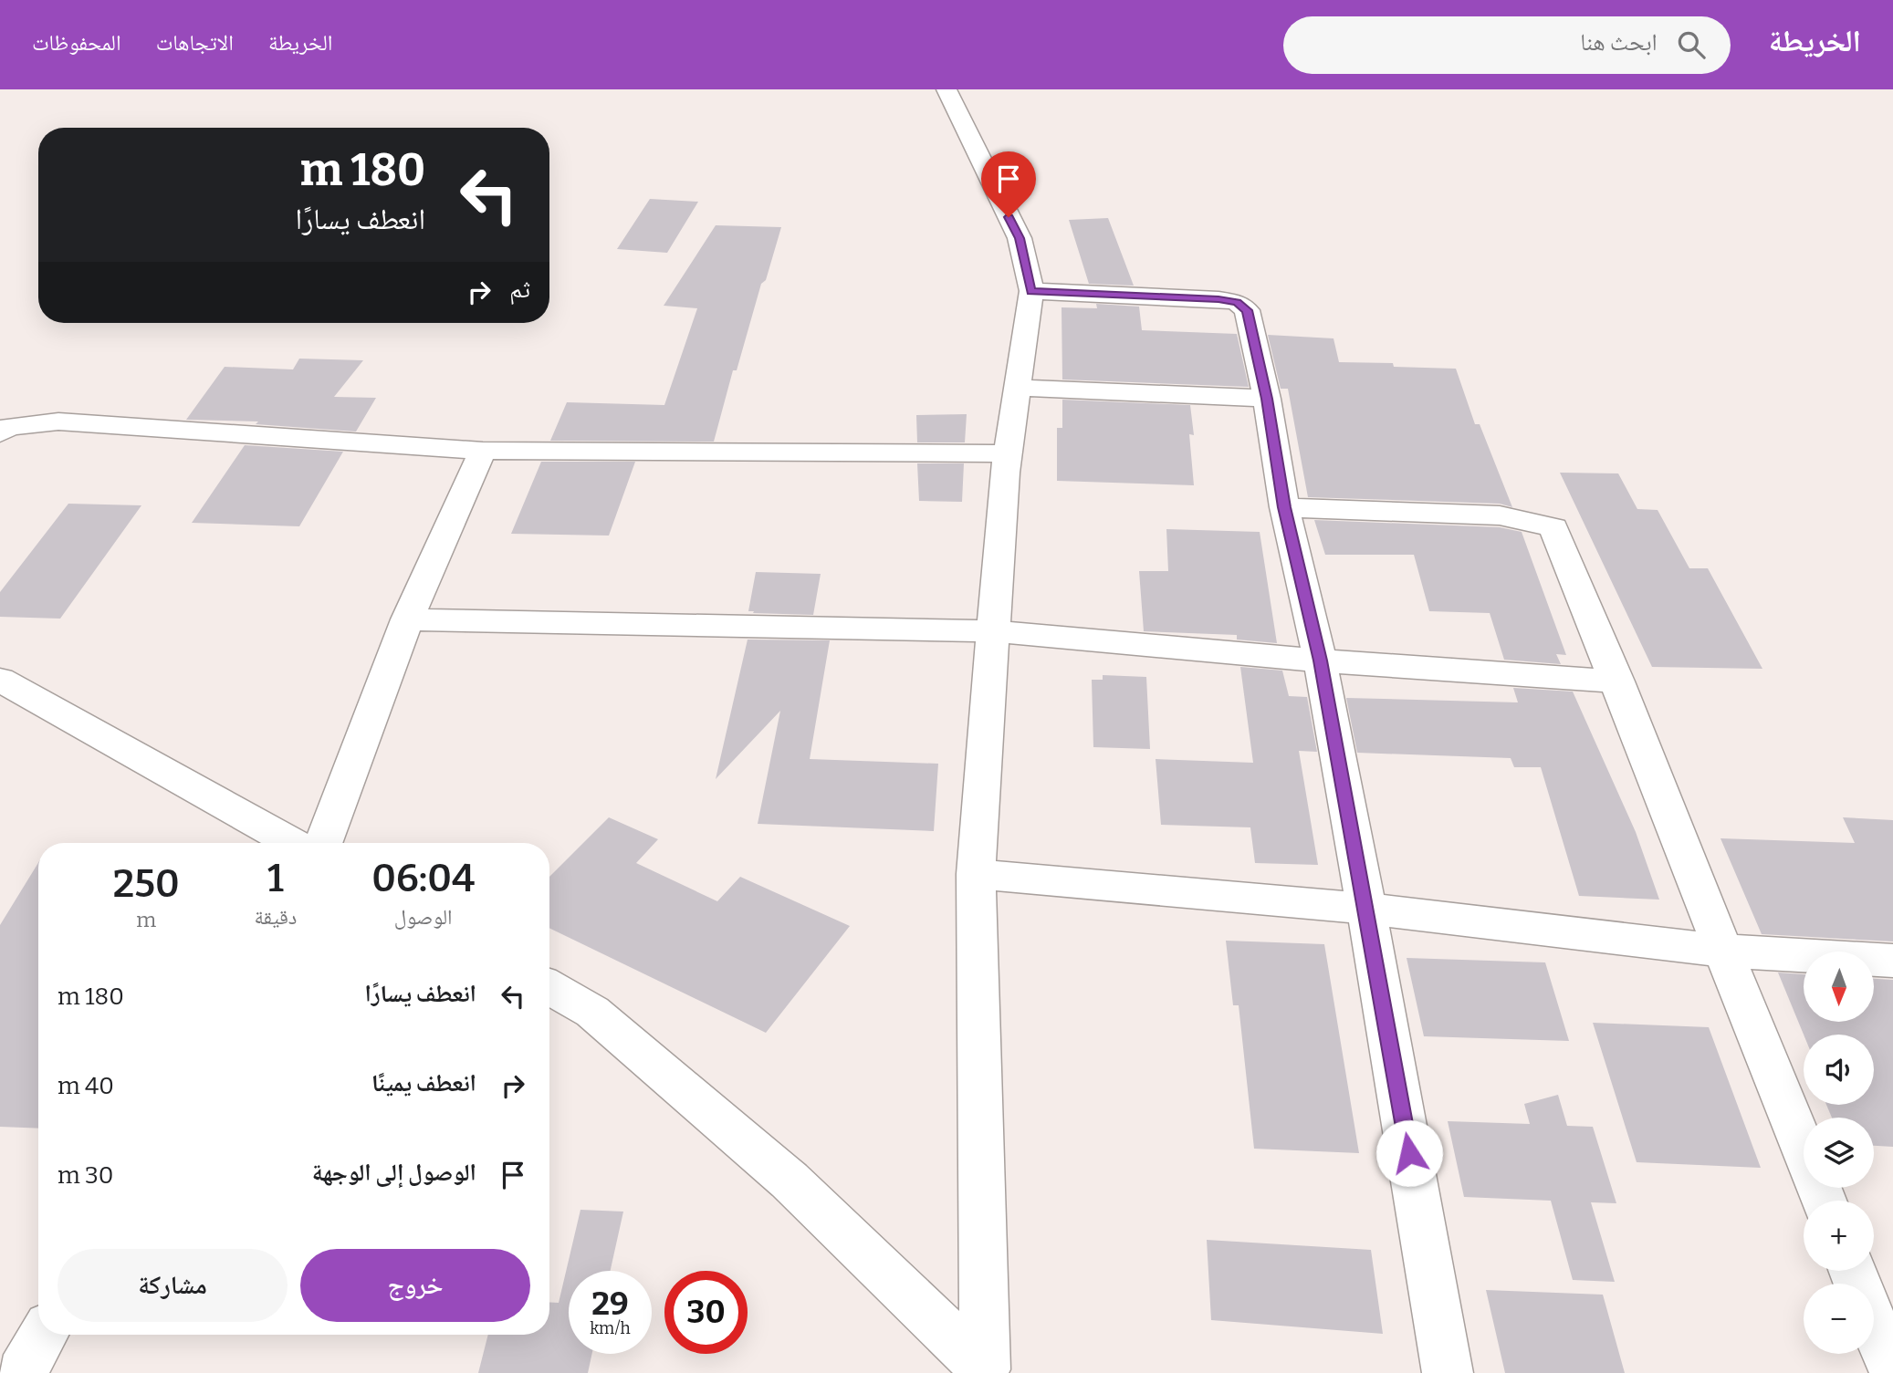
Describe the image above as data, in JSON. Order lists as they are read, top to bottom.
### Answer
{
  "north": "bottom",
  "page": {
    "header": "الخريطة",
    "search": "ابحث هنا",
    "nav": ["الخريطة", "الاتجاهات", "المحفوظات"],
    "turn": ["180 m", "انعطف يسارًا"],
    "then": "ثم",
    "eta": [
      "06:04",
      "الوصول",
      "1",
      "دقيقة",
      "250",
      "m"
    ],
    "map_buttons": ["+", "−"],
    "list": [
      {
        "name": "انعطف يسارًا",
        "value": "180 m"
      },
      {
        "name": "انعطف يمينًا",
        "value": "40 m"
      },
      {
        "name": "الوصول إلى الوجهة",
        "value": "30 m"
      }
    ],
    "buttons": ["خروج", "مشاركة"],
    "speed": "29 km/h",
    "limit": "30"
  }
}
